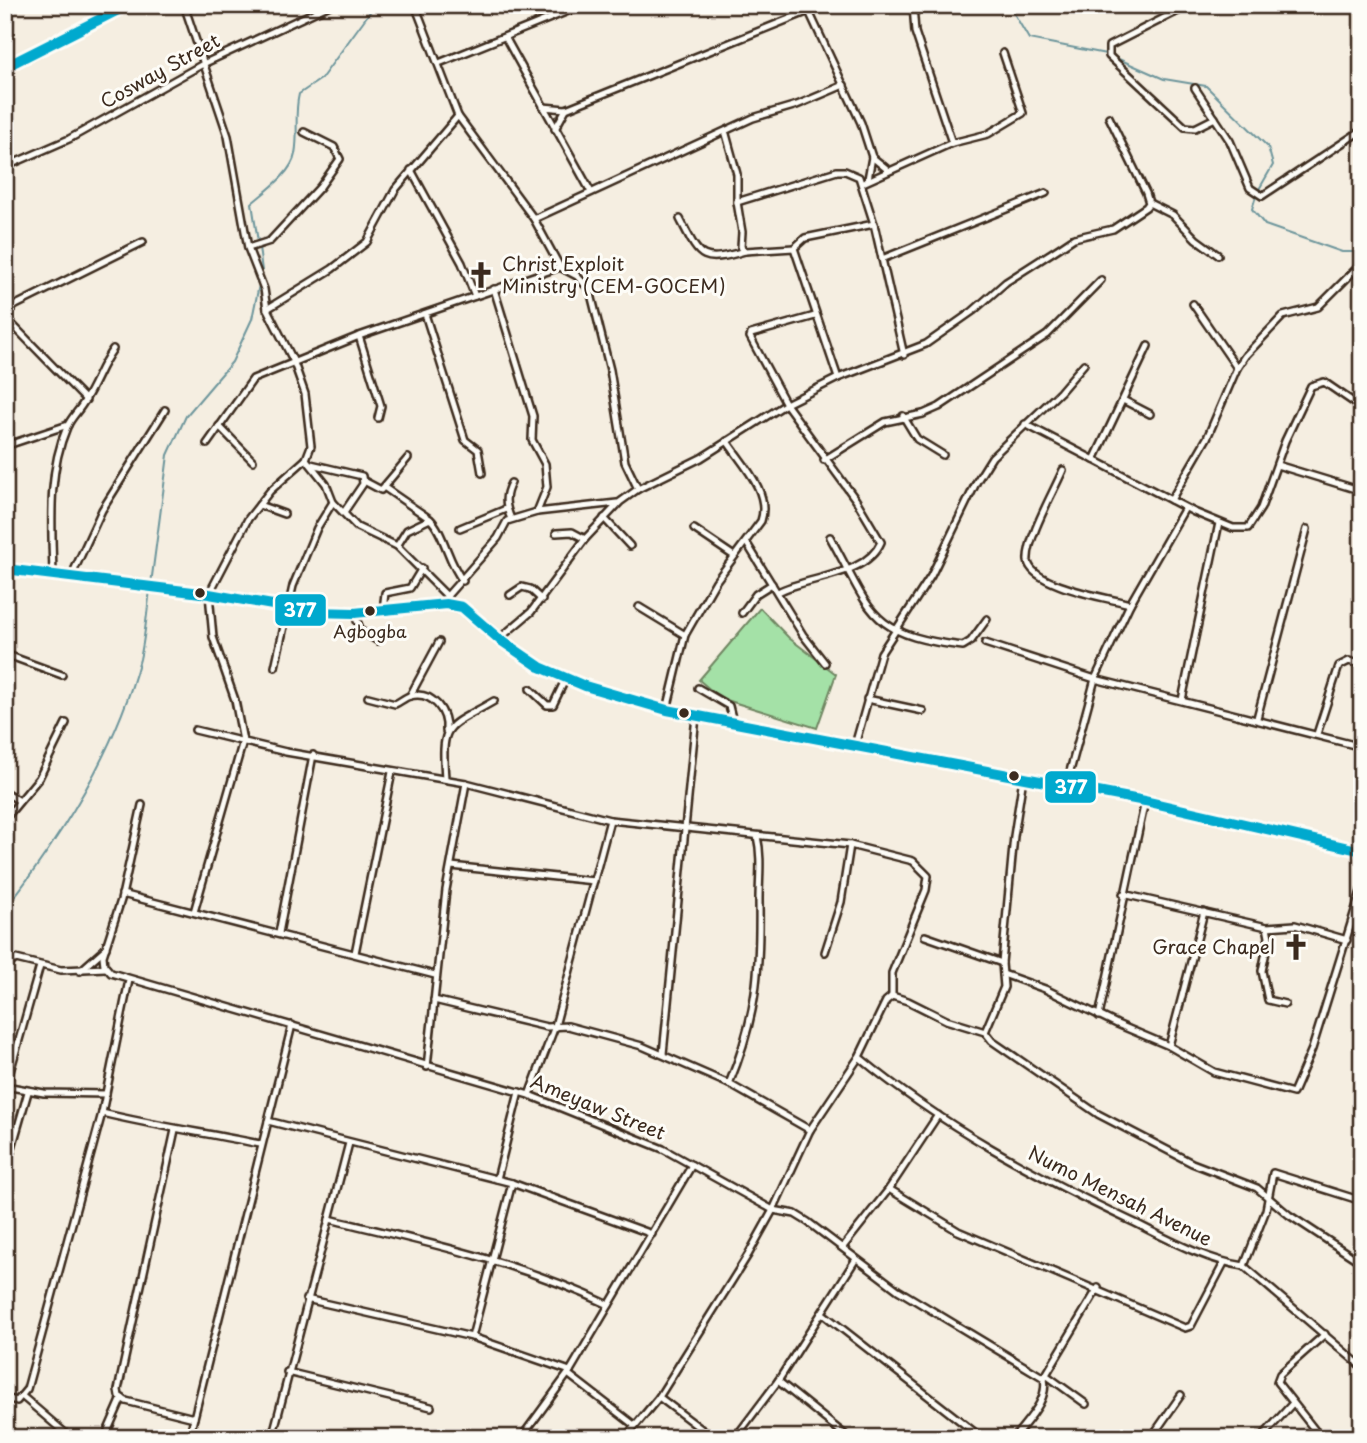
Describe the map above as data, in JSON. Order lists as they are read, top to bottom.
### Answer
{
  "streets": {
    "street": ["Cosway Street", "Ameyaw Street", "Numo Mensah Avenue"]
  },
  "places": {
    "church": ["Christ Exploit Ministry (CEM-GOCEM)", "Grace Chapel"],
    "other": ["Agbogba"]
  },
  "lines": ["transit line 377"]
}
